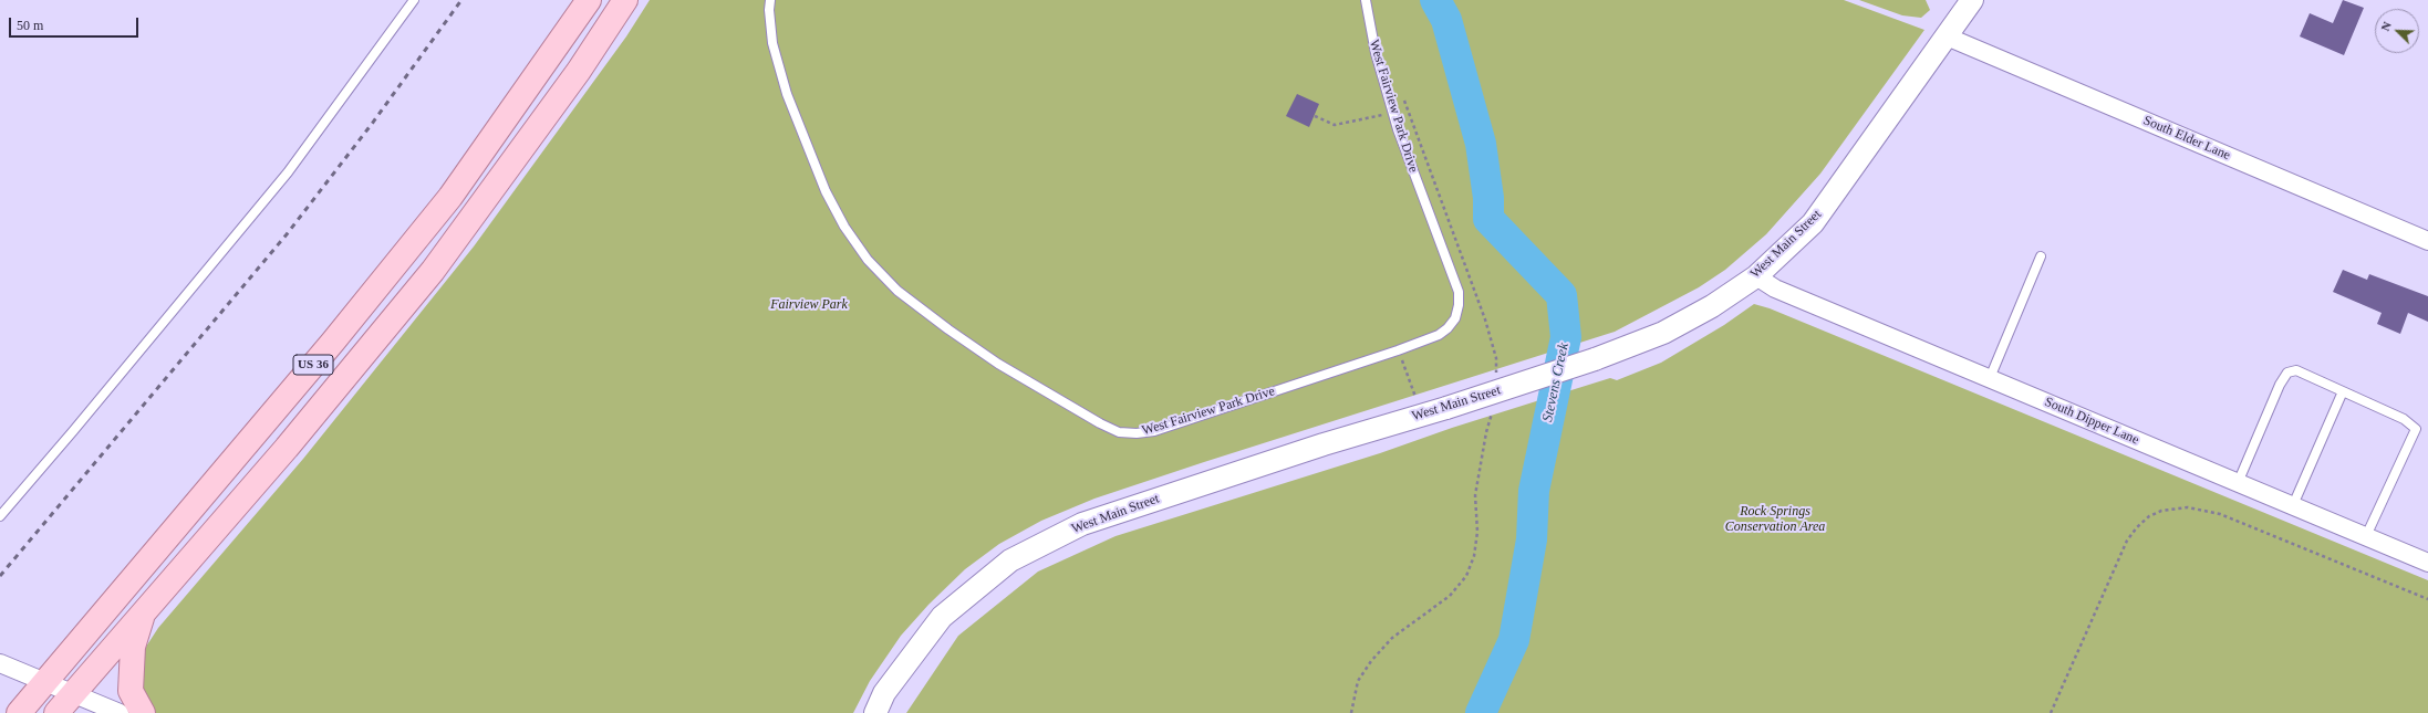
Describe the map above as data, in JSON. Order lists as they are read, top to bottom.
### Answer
{
  "streets": {
    "main road": ["US 36"],
    "street": ["South Elder Lane", "West Main Street", "South Dipper Lane"],
    "lane": ["West Fairview Park Drive"]
  },
  "crossings": [
    ["South Elder Lane", "West Main Street"],
    ["West Main Street", "South Dipper Lane"]
  ],
  "water": ["Stevens Creek"],
  "parks": ["Fairview Park", "Rock Springs Conservation Area"],
  "scale_bar": "50 m",
  "north": "top left"
}
